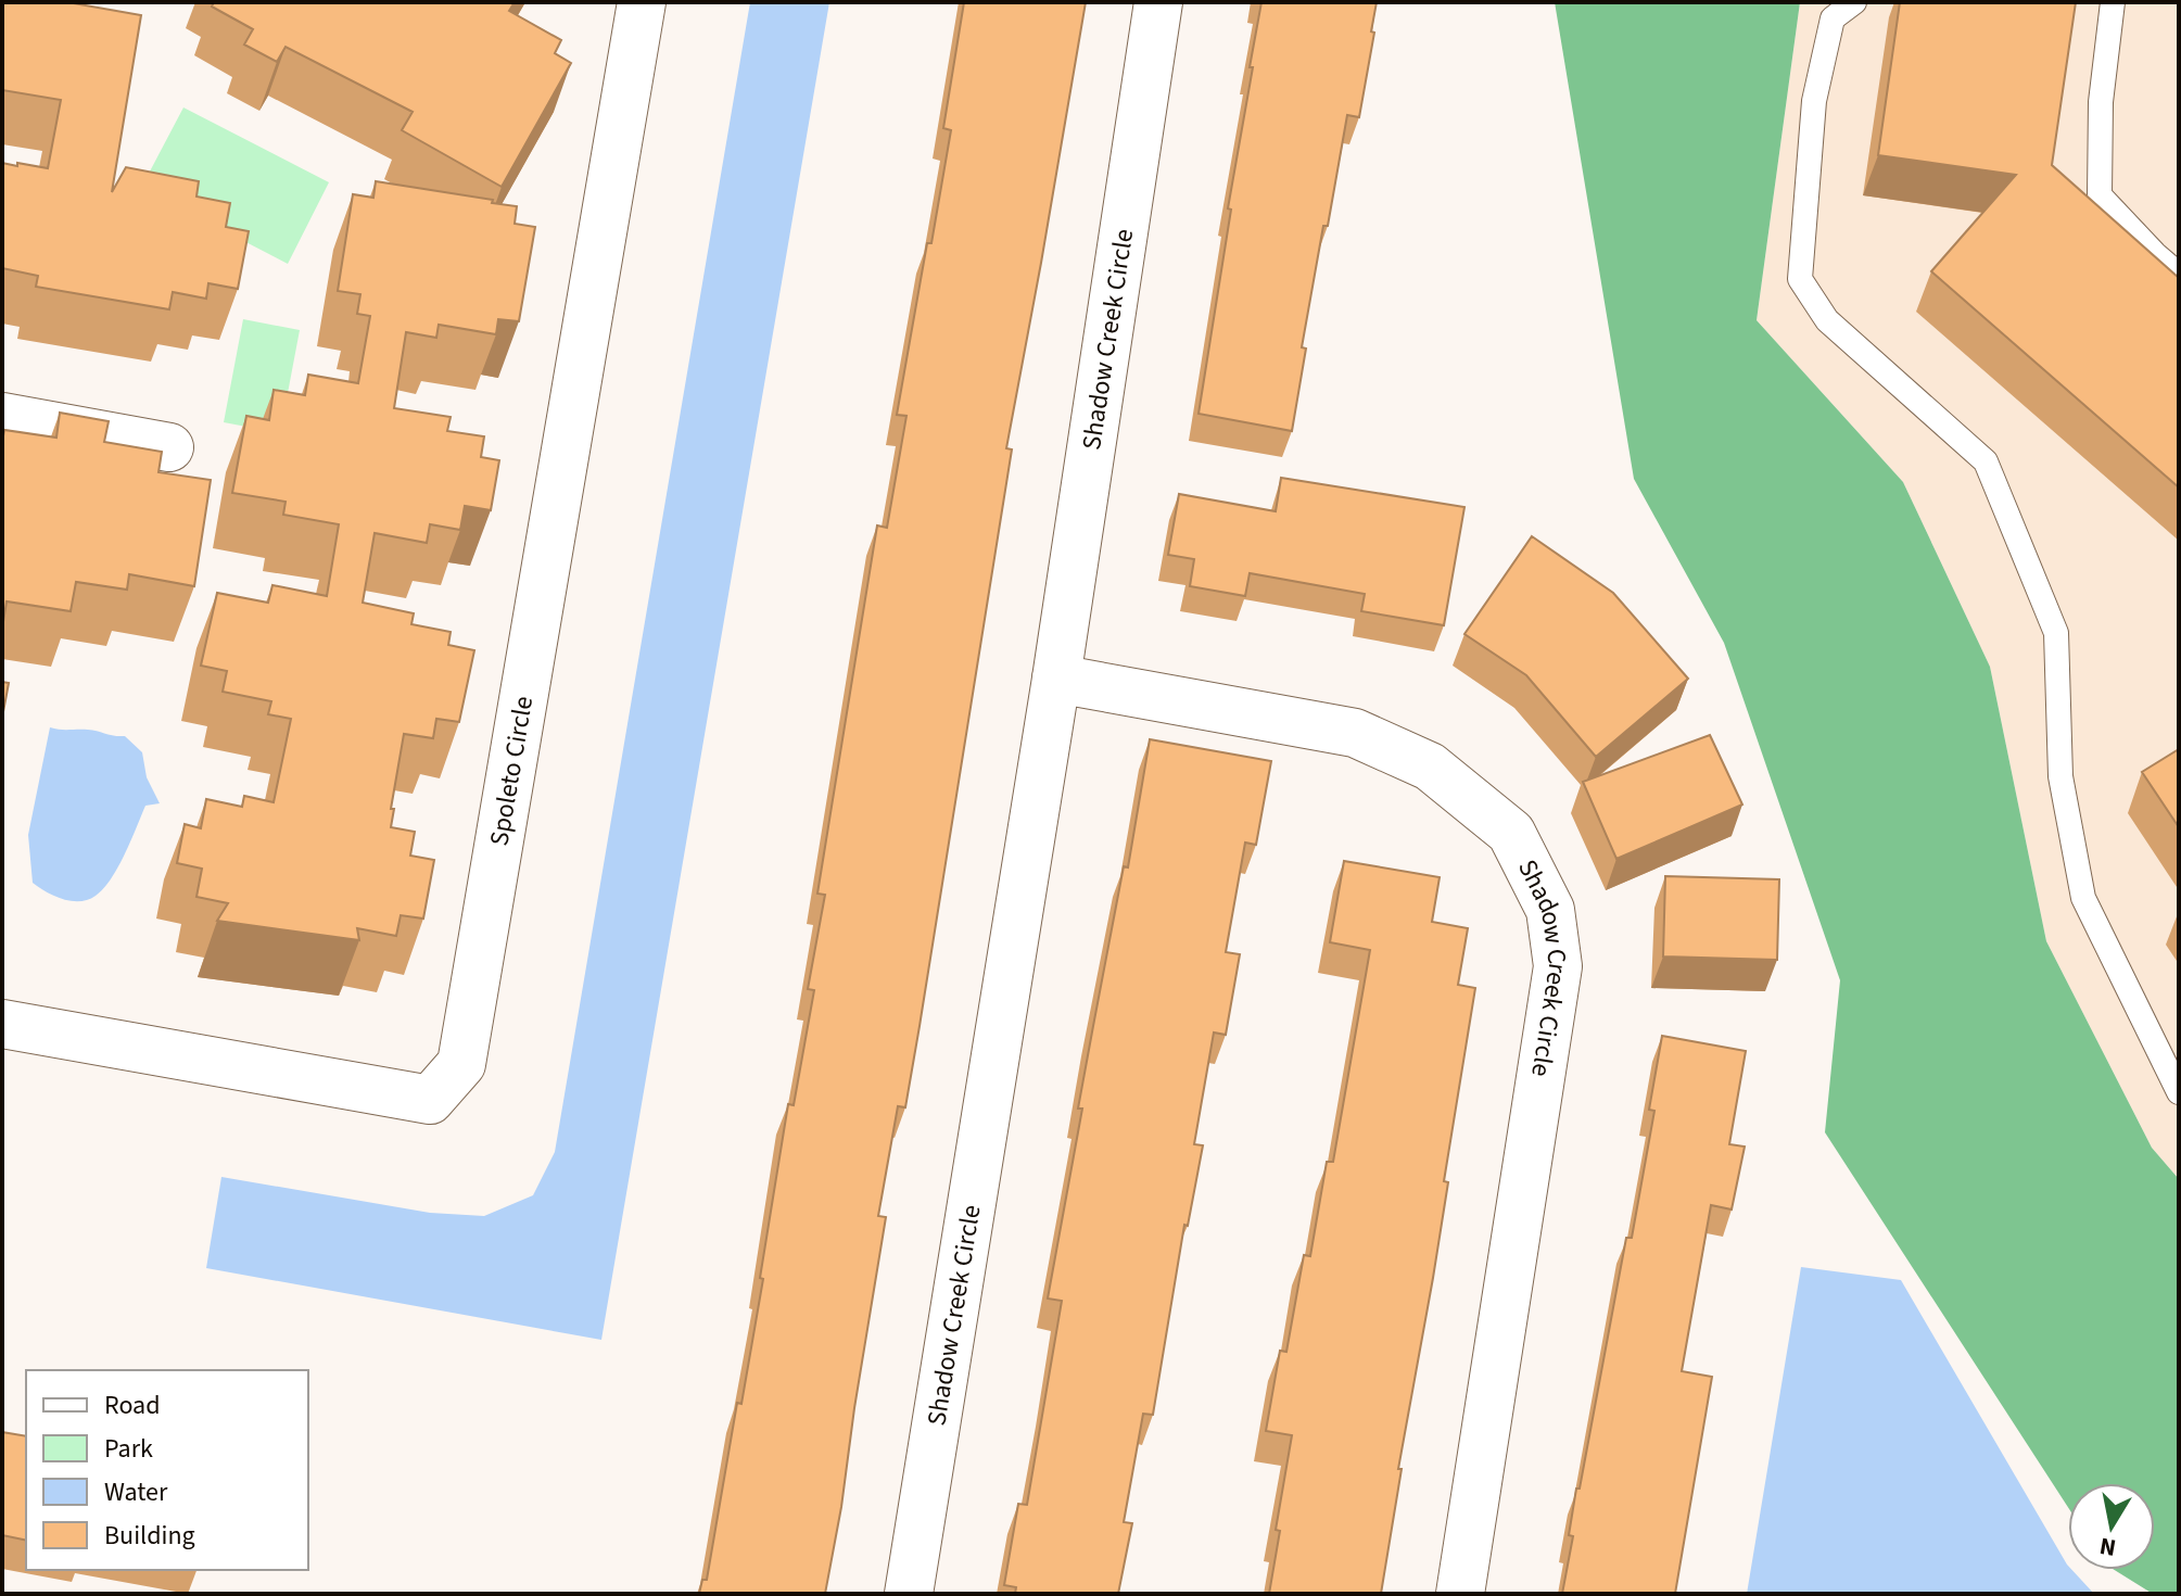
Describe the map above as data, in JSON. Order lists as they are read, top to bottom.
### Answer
{
  "streets": {
    "street": ["Shadow Creek Circle", "Spoleto Circle"]
  },
  "legend": [
    "Road",
    "Park",
    "Water",
    "Building"
  ],
  "north": "bottom"
}
